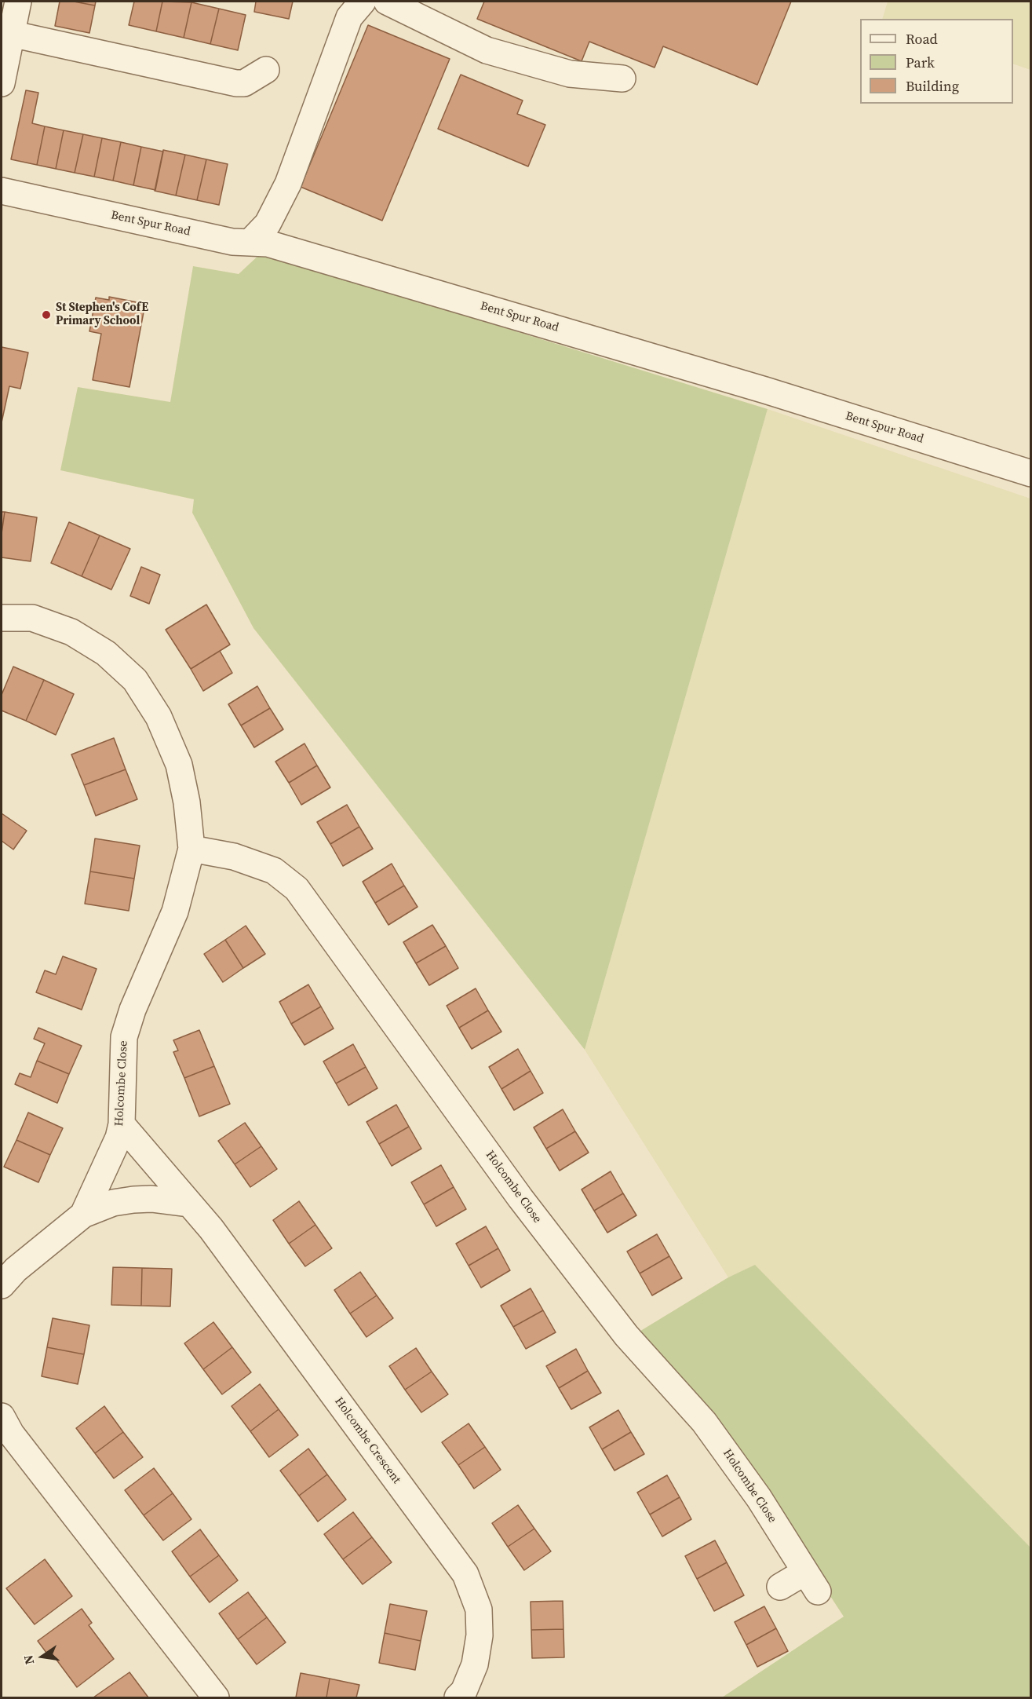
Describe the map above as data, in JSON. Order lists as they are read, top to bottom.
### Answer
{
  "streets": {
    "street": ["Bent Spur Road", "Holcombe Close", "Holcombe Crescent"]
  },
  "crossings": [
    ["Holcombe Close", "Holcombe Crescent"]
  ],
  "places": ["St Stephen's CofE Primary School"],
  "legend": ["Road", "Park", "Building"],
  "north": "left"
}
